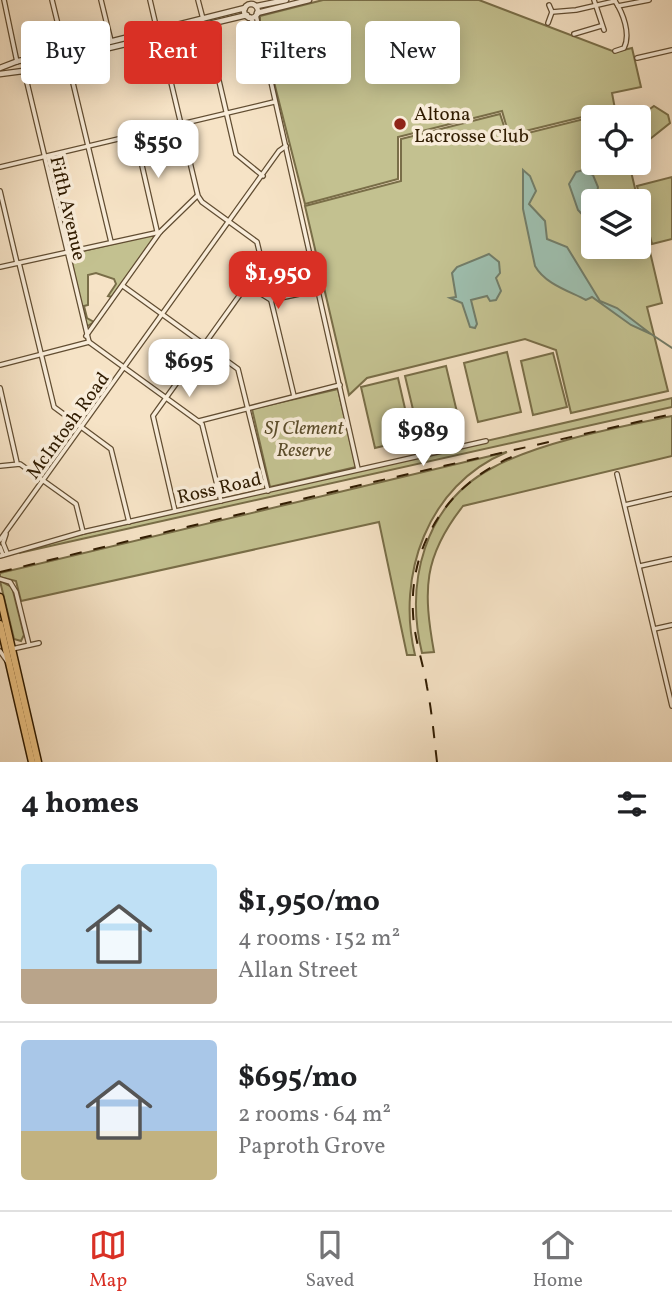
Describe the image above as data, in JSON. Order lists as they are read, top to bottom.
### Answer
{
  "streets": {
    "street": ["Fifth Avenue", "McIntosh Road", "Ross Road"]
  },
  "parks": ["SJ Clement Reserve"],
  "places": ["Altona Lacrosse Club"],
  "page": {
    "chip": [
      "Buy",
      "Rent",
      "Filters",
      "New"
    ],
    "price": [
      "$550",
      "$1,950",
      "$695",
      "$989"
    ],
    "heading": "4 homes",
    "list": [
      {
        "name": "$1,950/mo",
        "note": "4 rooms · 152 m² · Allan Street"
      },
      {
        "name": "$695/mo",
        "note": "2 rooms · 64 m² · Paproth Grove"
      }
    ],
    "tabs": ["Map", "Saved", "Home"]
  }
}
